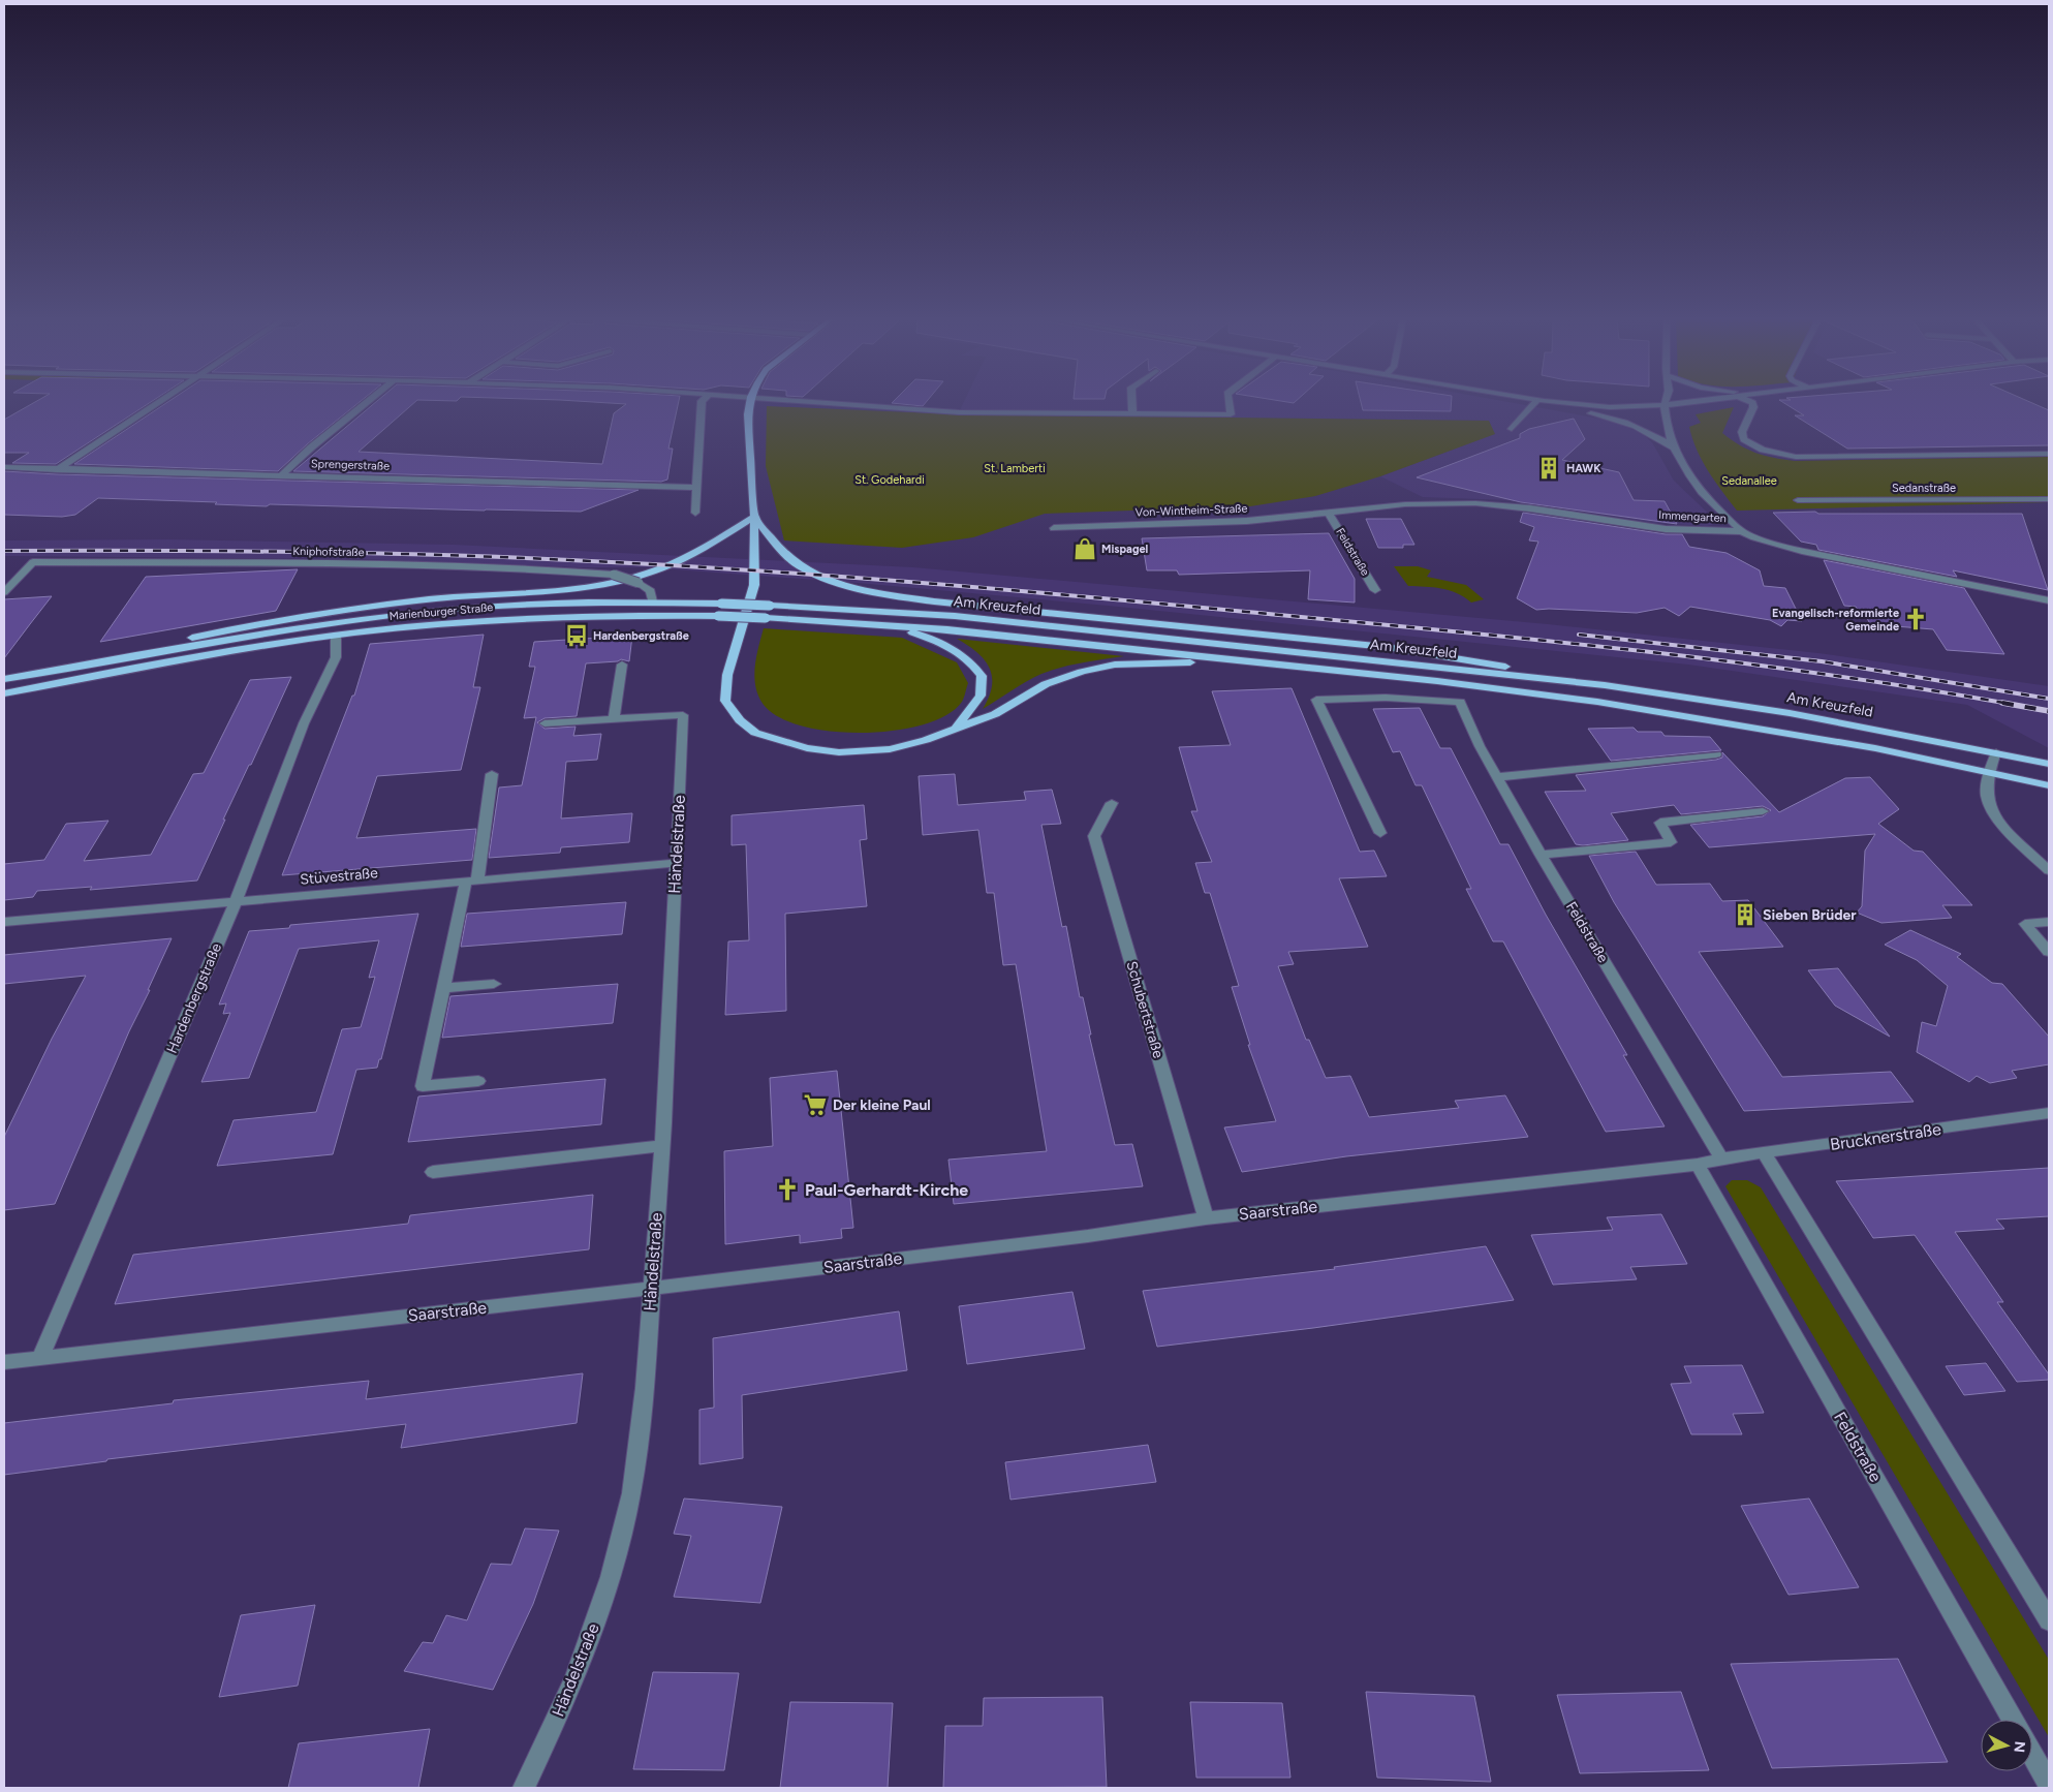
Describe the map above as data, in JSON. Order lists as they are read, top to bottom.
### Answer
{
  "streets": {
    "main road": ["Am Kreuzfeld", "Marienburger Straße"],
    "street": [
      "Sprengerstraße",
      "Sedanstraße",
      "Von-Wintheim-Straße",
      "Immengarten",
      "Kniphofstraße",
      "Feldstraße",
      "Händelstraße",
      "Stüvestraße",
      "Hardenbergstraße",
      "Schubertstraße",
      "Brucknerstraße",
      "Saarstraße"
    ]
  },
  "crossings": [
    ["Von-Wintheim-Straße", "Immengarten"],
    ["Von-Wintheim-Straße", "Feldstraße"],
    ["Immengarten", "Feldstraße"],
    ["Kniphofstraße", "Marienburger Straße"],
    ["Feldstraße", "Brucknerstraße"],
    ["Feldstraße", "Saarstraße"],
    ["Am Kreuzfeld", "Marienburger Straße"],
    ["Marienburger Straße", "Hardenbergstraße"],
    ["Händelstraße", "Stüvestraße"],
    ["Händelstraße", "Saarstraße"],
    ["Stüvestraße", "Hardenbergstraße"],
    ["Hardenbergstraße", "Saarstraße"],
    ["Schubertstraße", "Saarstraße"],
    ["Brucknerstraße", "Saarstraße"]
  ],
  "parks": ["St. Lamberti", "St. Godehardi", "Sedanallee"],
  "places": {
    "building": ["HAWK", "Sieben Brüder"],
    "shop": ["Mispagel"],
    "church": ["Evangelisch-reformierte Gemeinde", "Paul-Gerhardt-Kirche"],
    "bus stop": ["Hardenbergstraße"],
    "supermarket": ["Der kleine Paul"]
  },
  "north": "right"
}
